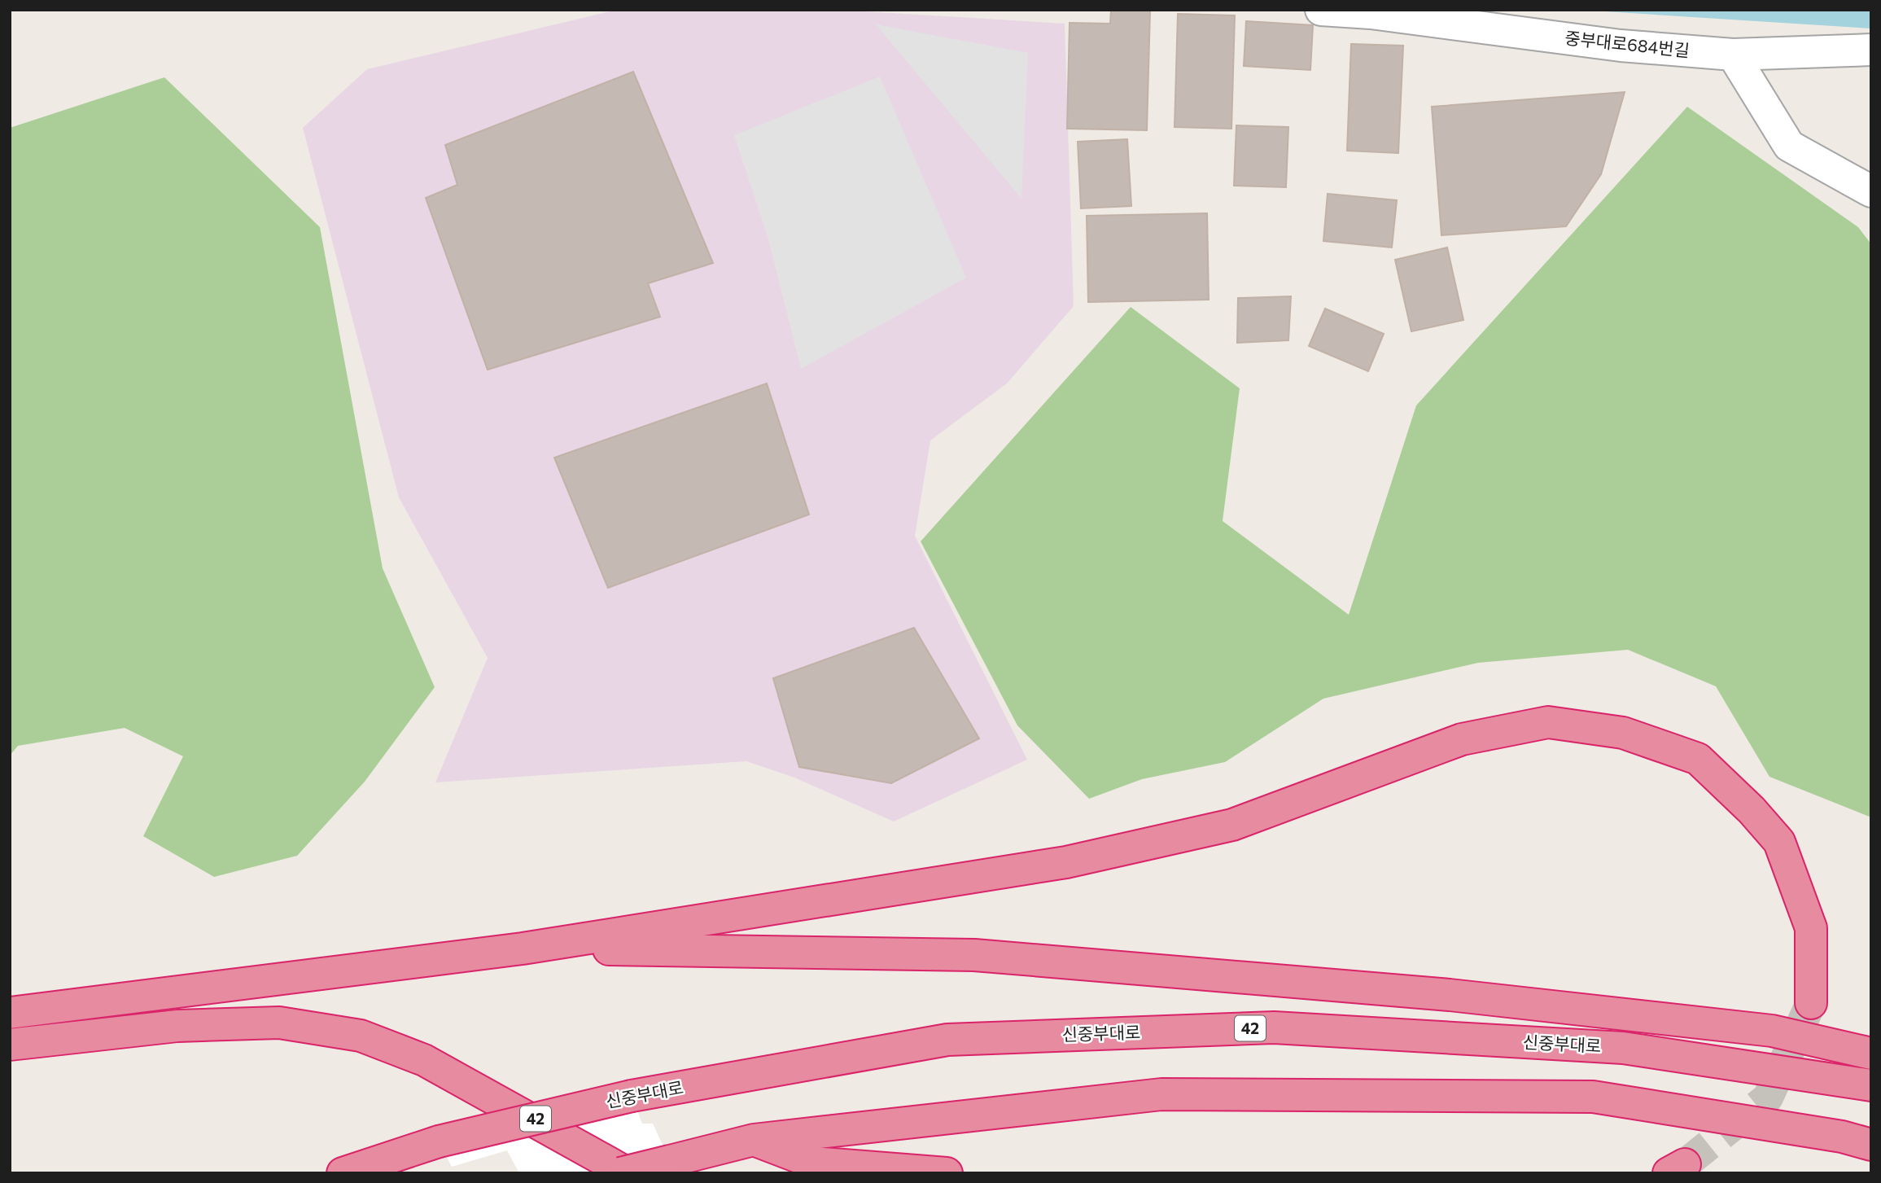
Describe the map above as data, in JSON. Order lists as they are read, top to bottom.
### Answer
{
  "streets": {
    "highway": ["42", "신중부대로"],
    "lane": ["중부대로684번길"]
  }
}
